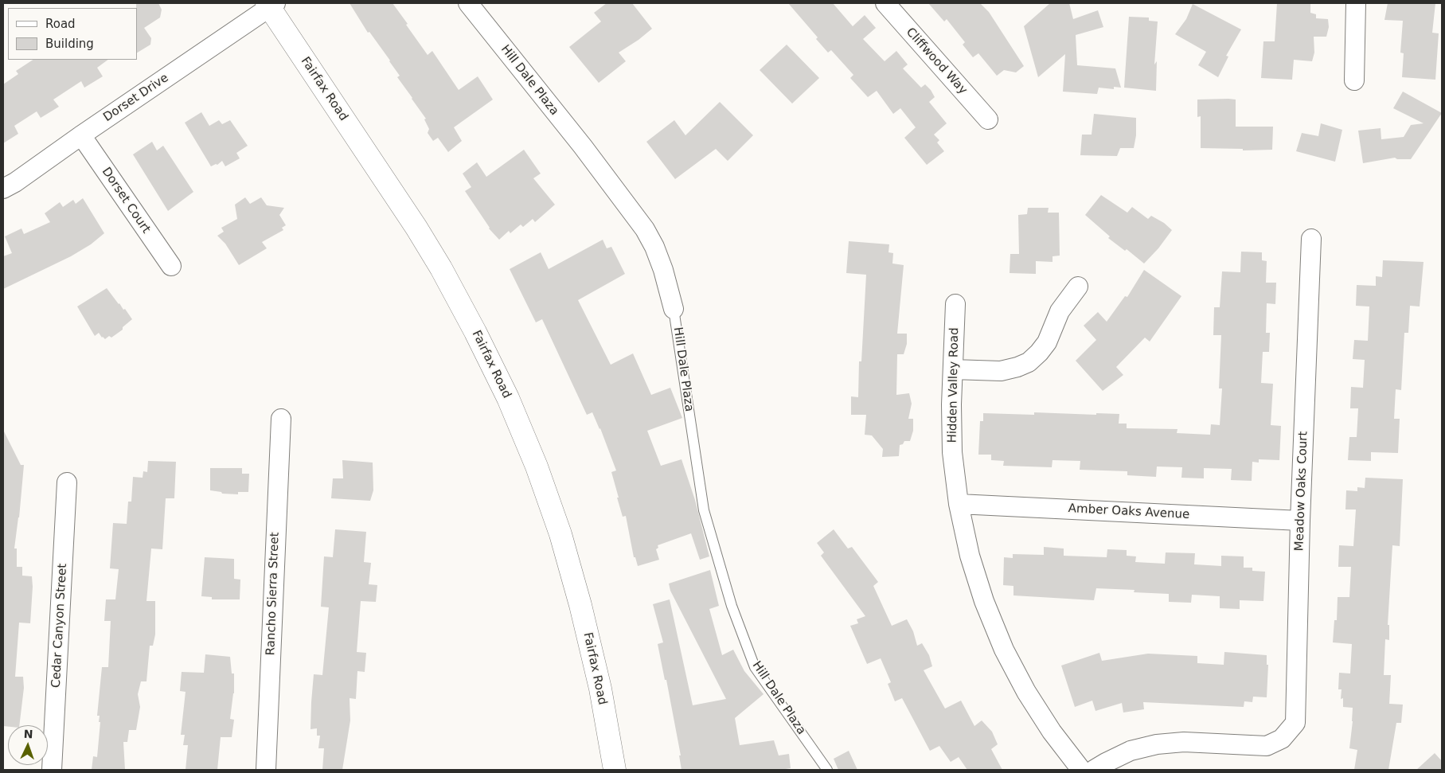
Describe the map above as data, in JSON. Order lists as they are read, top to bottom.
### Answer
{
  "streets": {
    "main road": ["Fairfax Road"],
    "street": [
      "Cliffwood Way",
      "Hill Dale Plaza",
      "Dorset Drive",
      "Dorset Court",
      "Hidden Valley Road",
      "Meadow Oaks Court",
      "Amber Oaks Avenue",
      "Rancho Sierra Street",
      "Cedar Canyon Street"
    ]
  },
  "crossings": [
    ["Fairfax Road", "Dorset Drive"],
    ["Dorset Drive", "Dorset Court"],
    ["Hidden Valley Road", "Amber Oaks Avenue"],
    ["Meadow Oaks Court", "Amber Oaks Avenue"]
  ],
  "legend": ["Road", "Building"],
  "north": "top"
}
